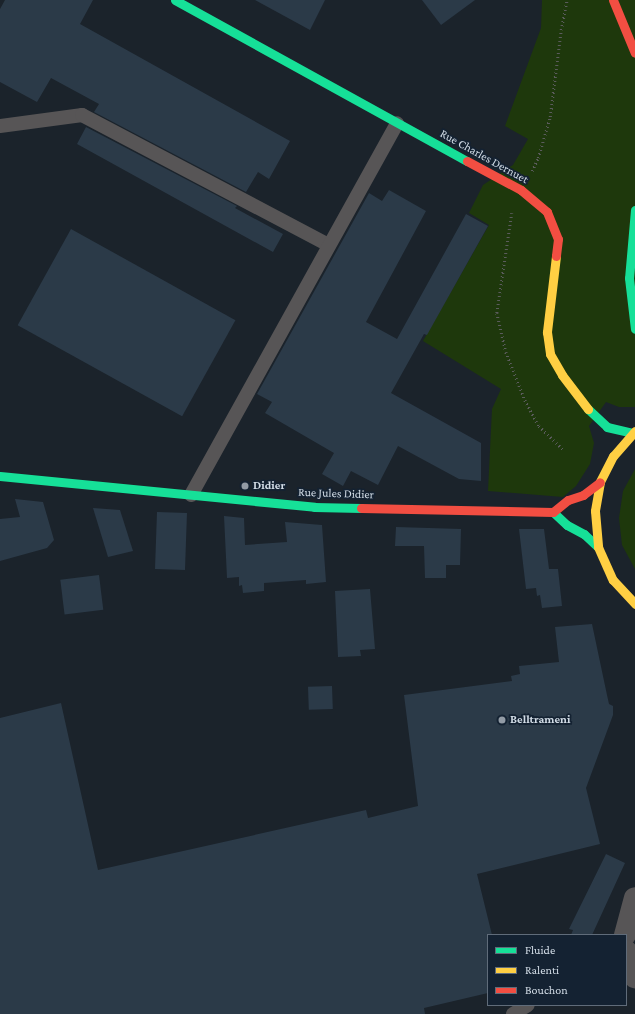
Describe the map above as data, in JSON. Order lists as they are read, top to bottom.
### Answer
{
  "streets": {
    "street": ["Rue Charles Dernuet", "Rue Jules Didier"]
  },
  "places": ["Didier", "Belltrameni"],
  "legend": ["Fluide", "Ralenti", "Bouchon"]
}
